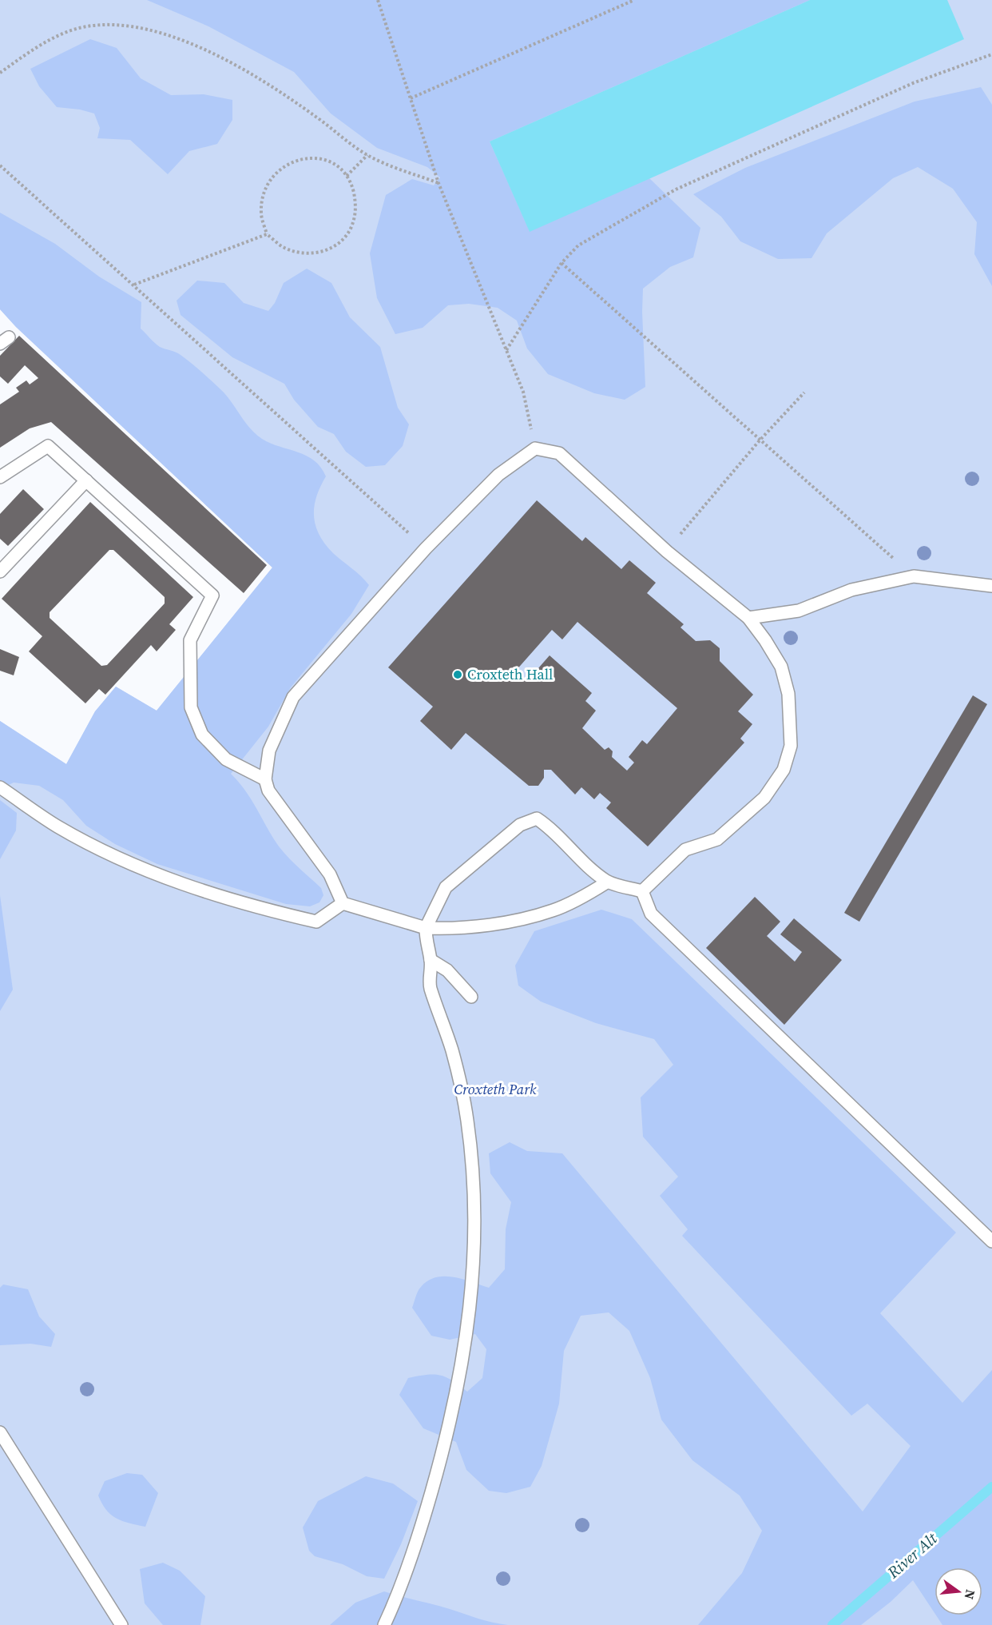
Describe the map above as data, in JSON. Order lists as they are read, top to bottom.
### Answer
{
  "water": ["River Alt"],
  "parks": ["Croxteth Park"],
  "places": ["Croxteth Hall"],
  "north": "right"
}
